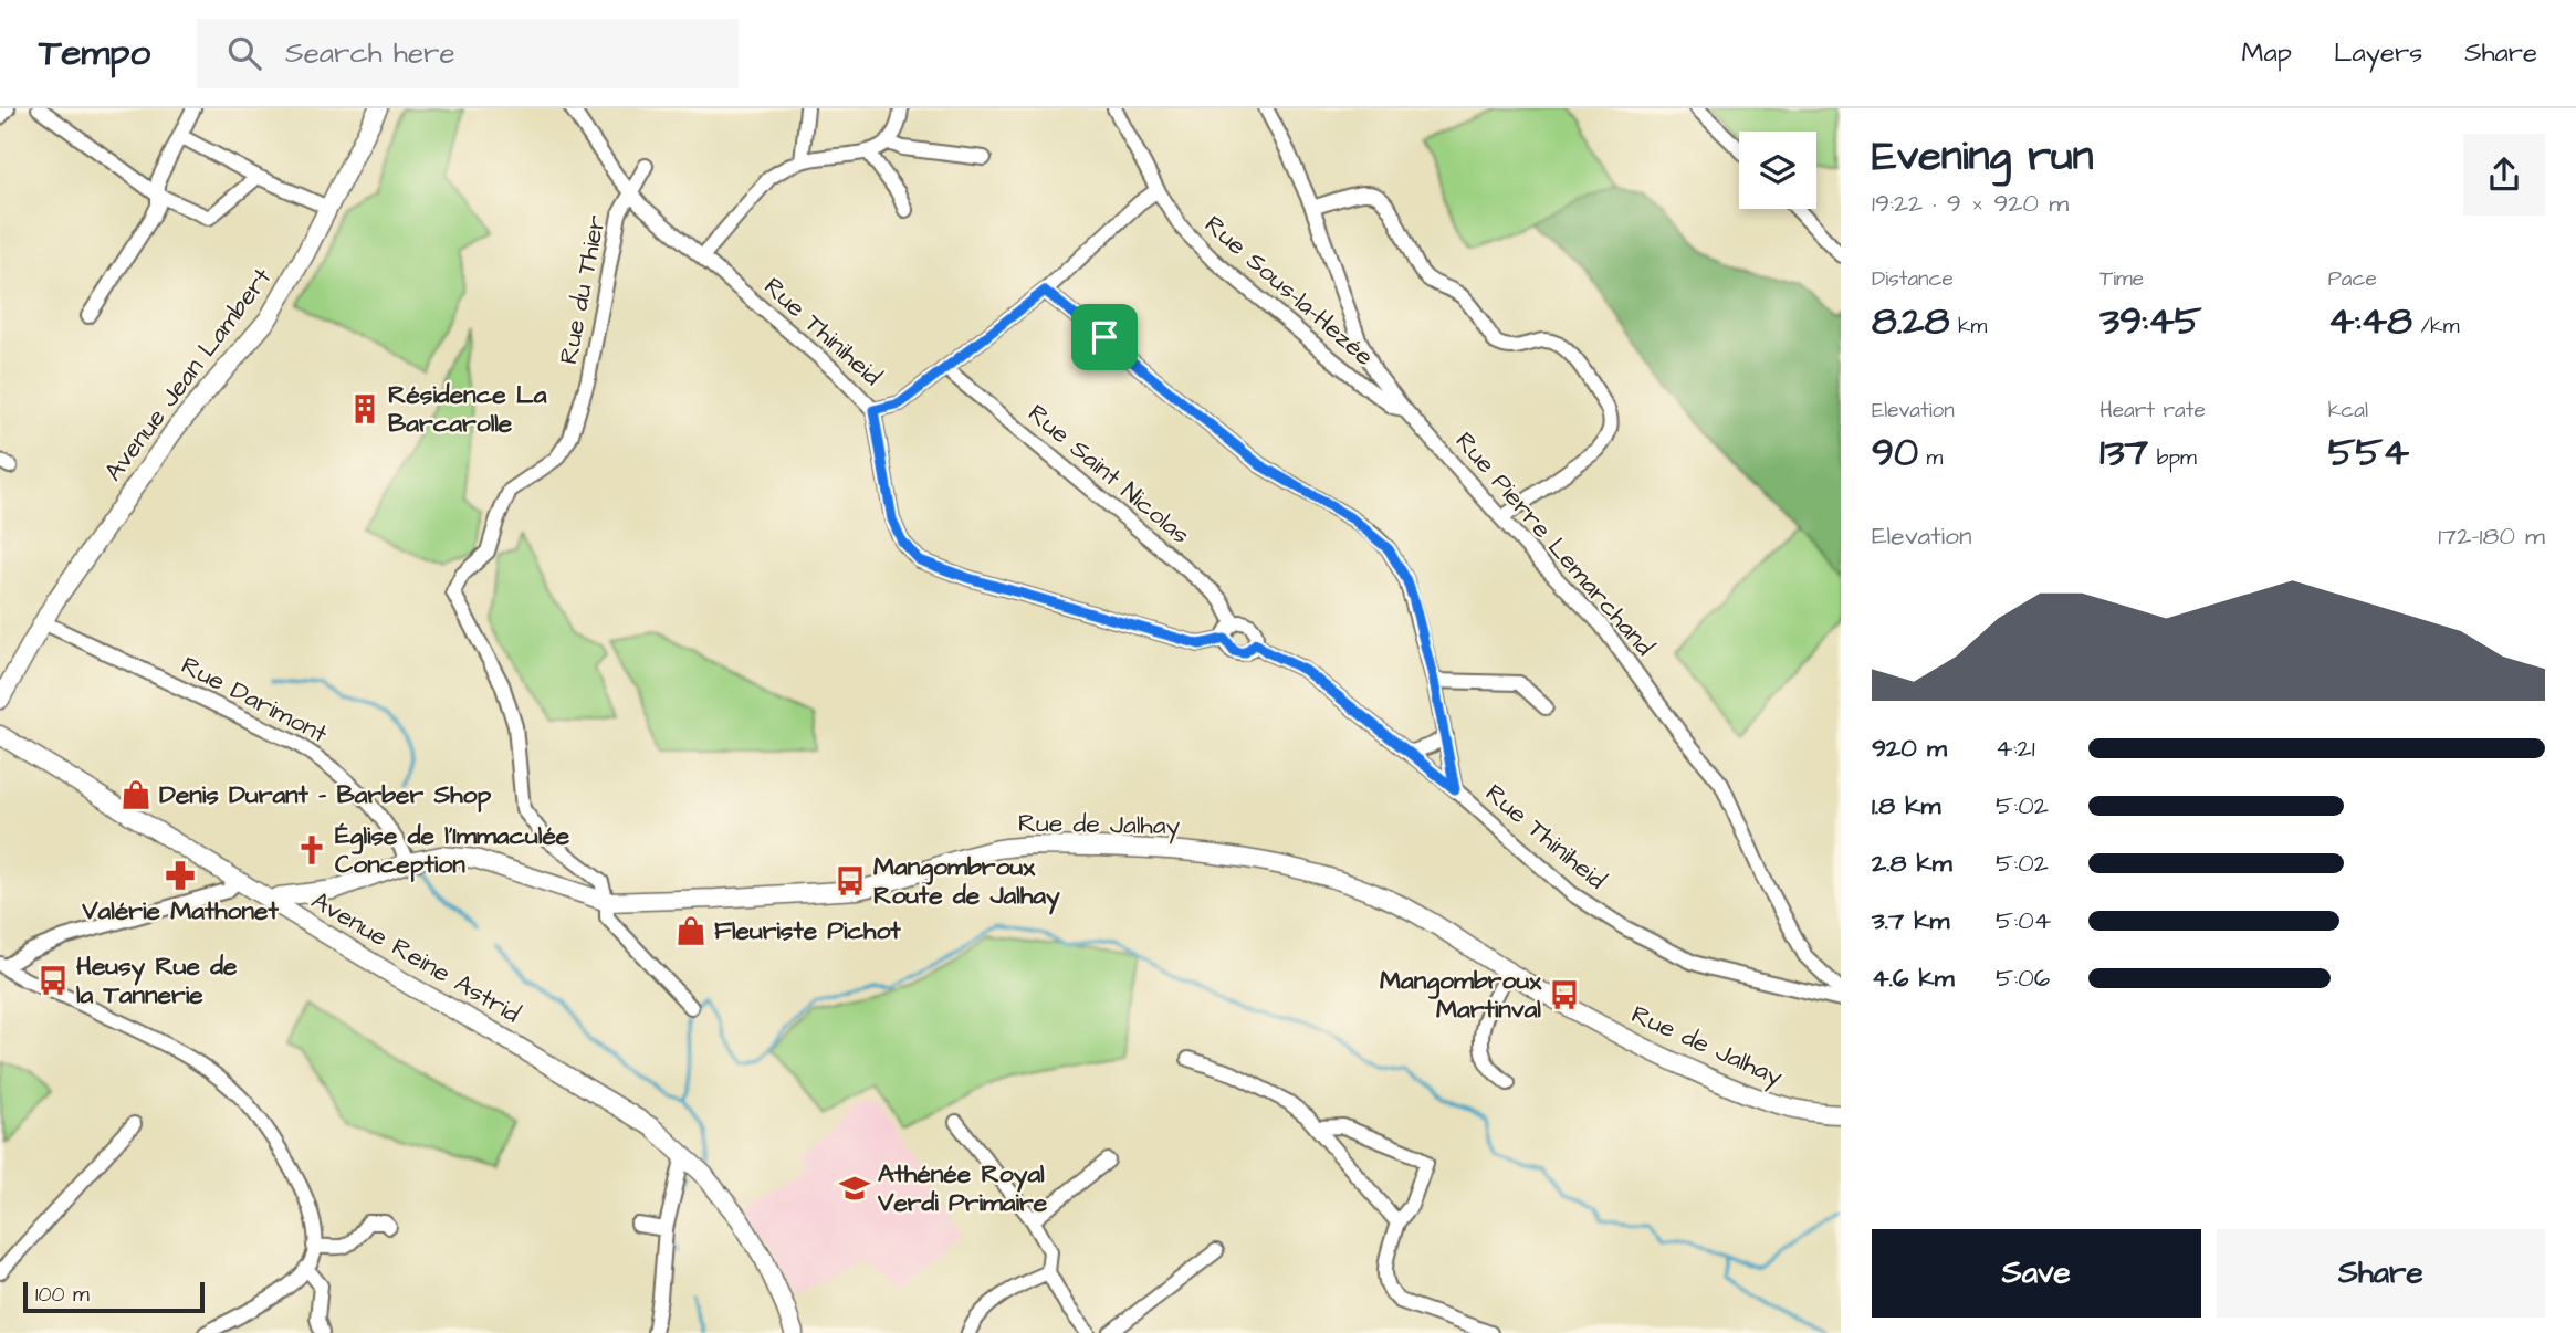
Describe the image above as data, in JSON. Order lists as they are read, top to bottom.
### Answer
{
  "streets": {
    "main road": ["Avenue Jean Lambert", "Rue de Jalhay", "Avenue Reine Astrid"],
    "street": [
      "Rue du Thier",
      "Rue Sous-la-Hezée",
      "Rue Thiniheid",
      "Rue Saint Nicolas",
      "Rue Pierre Lemarchand",
      "Rue Darimont"
    ]
  },
  "crossings": [
    ["Rue du Thier", "Rue Thiniheid"],
    ["Rue du Thier", "Rue de Jalhay"],
    ["Rue Sous-la-Hezée", "Rue Pierre Lemarchand"],
    ["Rue Thiniheid", "Rue Saint Nicolas"],
    ["Avenue Jean Lambert", "Rue Darimont"],
    ["Rue Darimont", "Rue de Jalhay"],
    ["Rue de Jalhay", "Avenue Reine Astrid"]
  ],
  "places": {
    "building": ["Résidence La Barcarolle"],
    "shop": ["Denis Durant - Barber Shop", "Fleuriste Pichot"],
    "church": ["Église de l’Immaculée Conception"],
    "pharmacy": ["Valérie Mathonet"],
    "bus stop": ["Mangombroux Route de Jalhay", "Heusy Rue de la Tannerie", "Mangombroux Martinval"],
    "school or university": ["Athénée Royal Verdi Primaire"]
  },
  "scale_bar": "100 m",
  "page": {
    "header": "Tempo",
    "search": "Search here",
    "nav": ["Map", "Layers", "Share"],
    "heading": ["Evening run", "19:22 · 9 × 920 m"],
    "stats": [
      ["Distance", "8.28 km"],
      ["Time", "39:45"],
      ["Pace", "4:48 /km"],
      ["Elevation", "90 m"],
      ["Heart rate", "137 bpm"],
      ["kcal", "554"]
    ],
    "chart": ["Elevation", "172–180 m"],
    "list": [
      {
        "name": "920 m",
        "note": "4:21"
      },
      {
        "name": "1.8 km",
        "note": "5:02"
      },
      {
        "name": "2.8 km",
        "note": "5:02"
      },
      {
        "name": "3.7 km",
        "note": "5:04"
      },
      {
        "name": "4.6 km",
        "note": "5:06"
      }
    ],
    "buttons": ["Save", "Share"],
    "scale": "100 m"
  }
}
